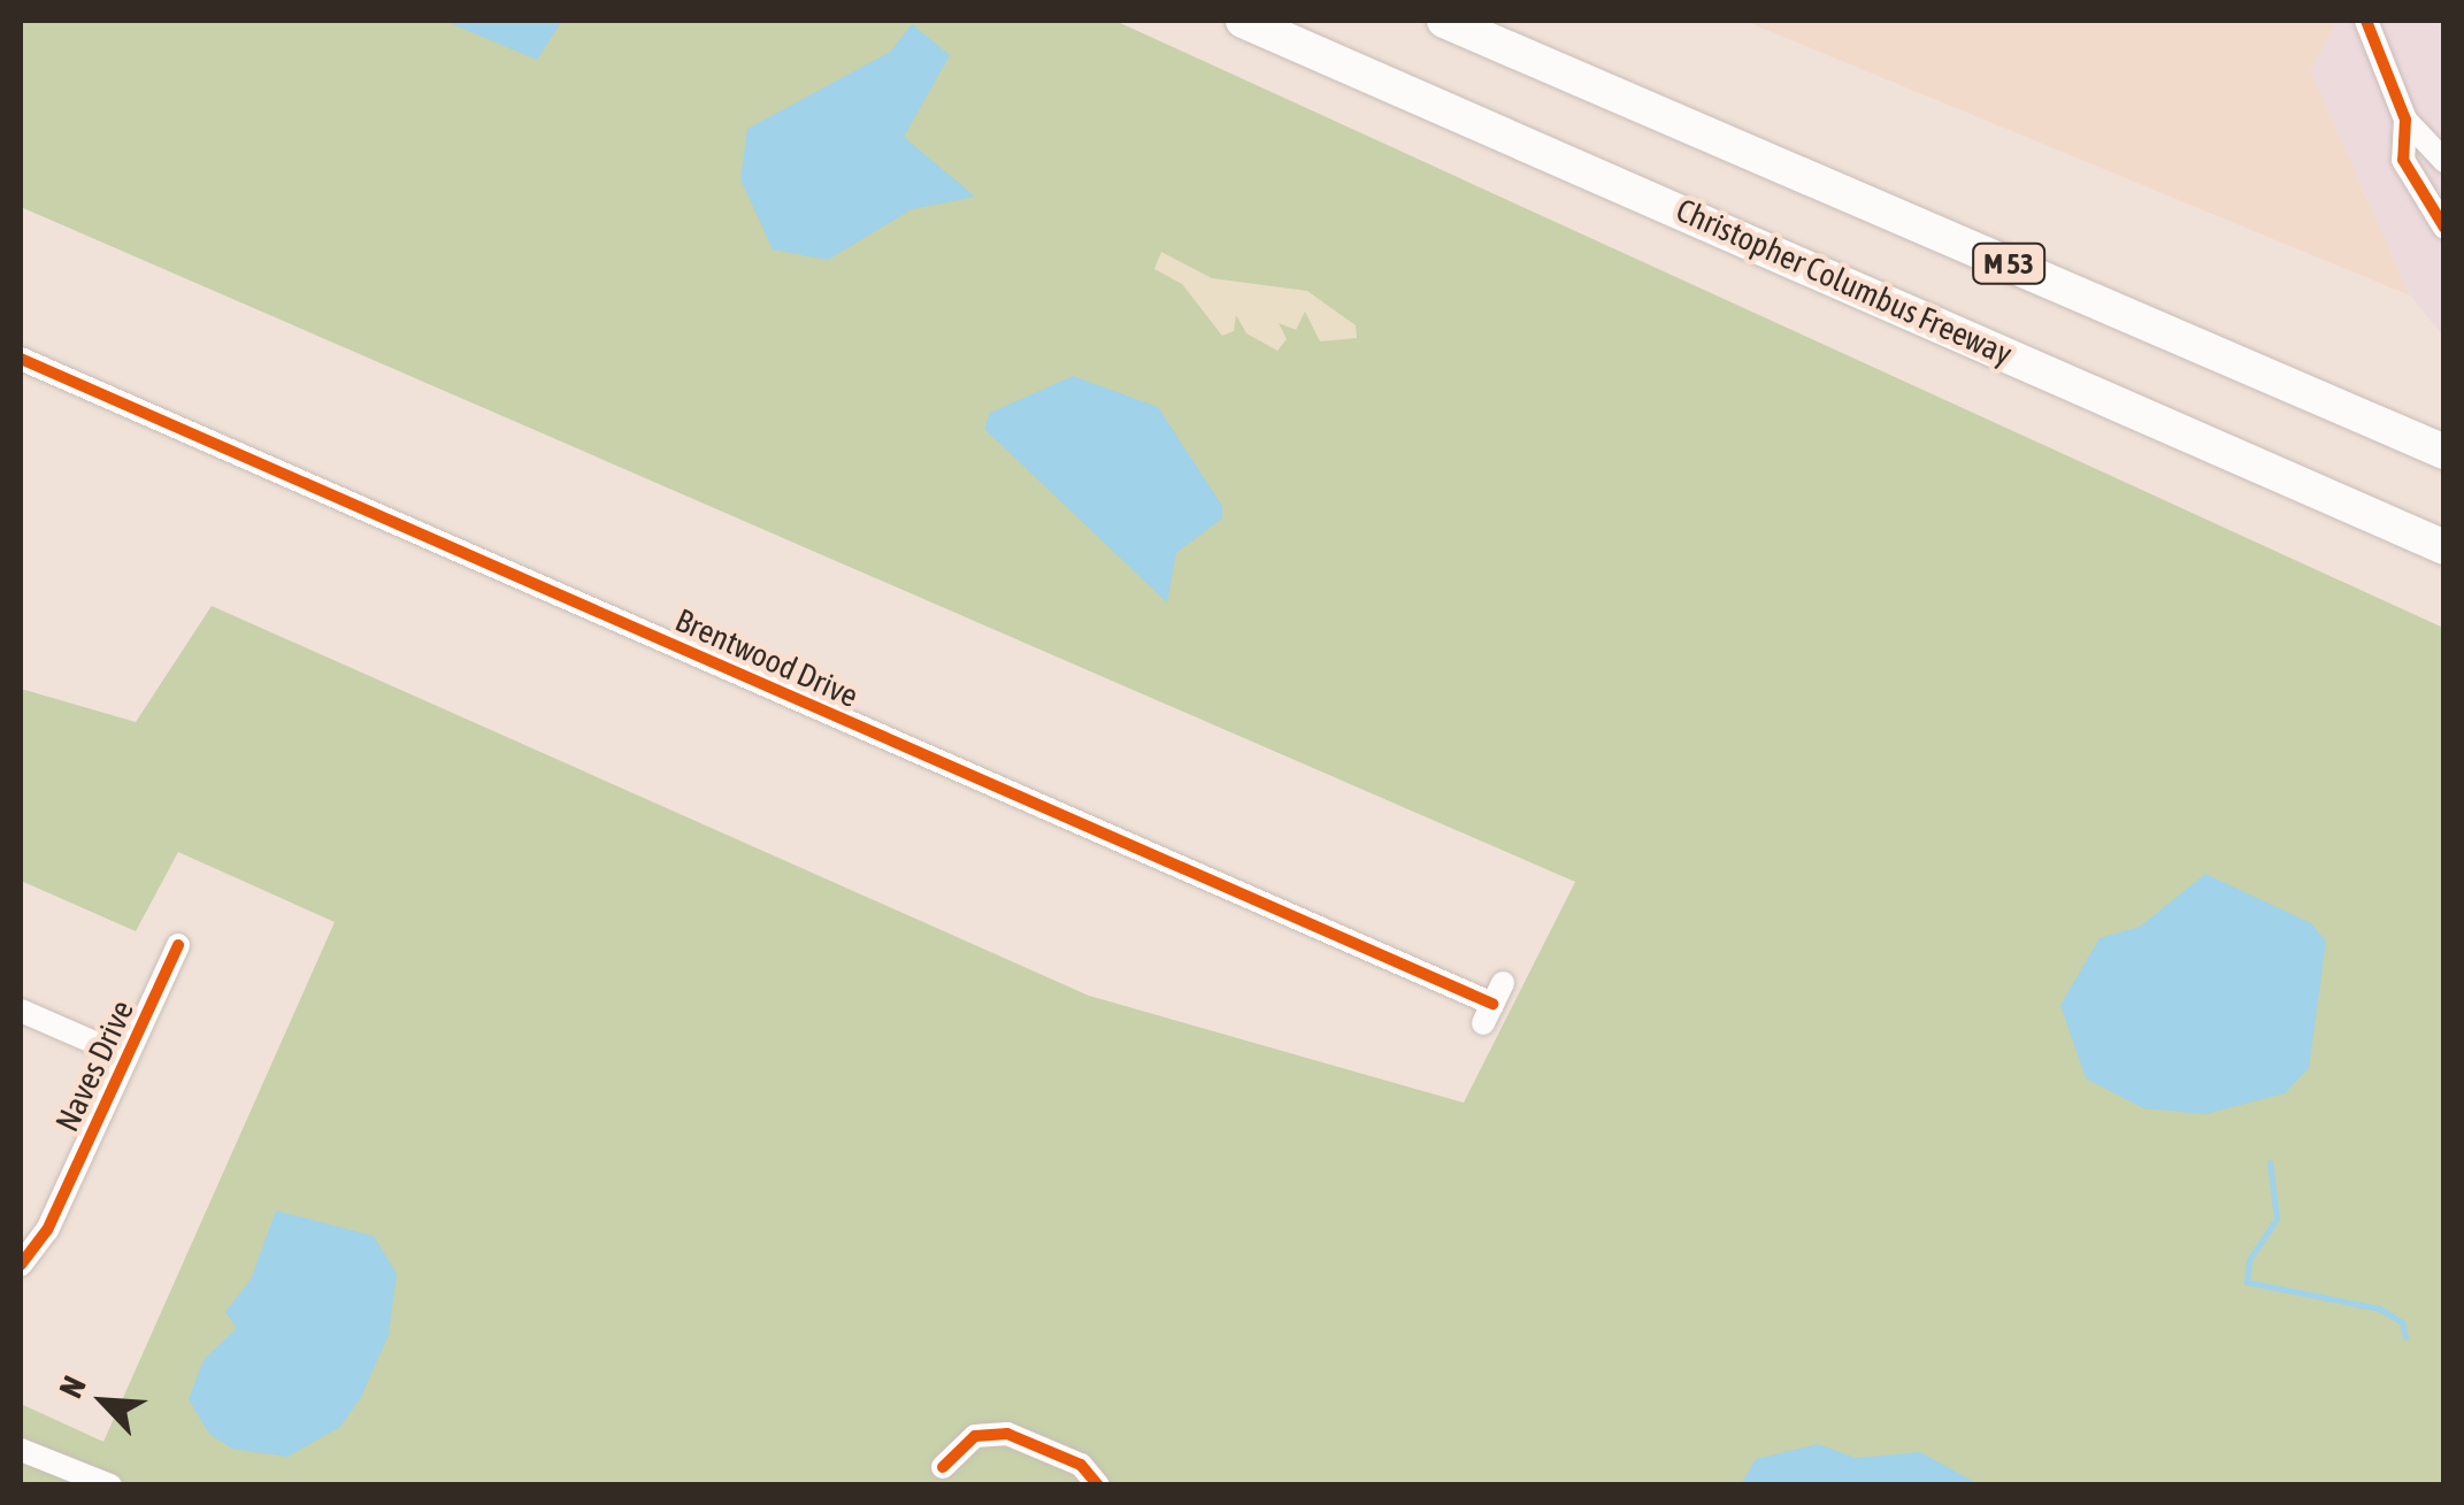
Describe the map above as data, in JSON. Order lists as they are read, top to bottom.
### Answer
{
  "streets": {
    "highway": ["M 53", "Christopher Columbus Freeway"],
    "street": ["Brentwood Drive", "Naves Drive"]
  },
  "north": "top left"
}
